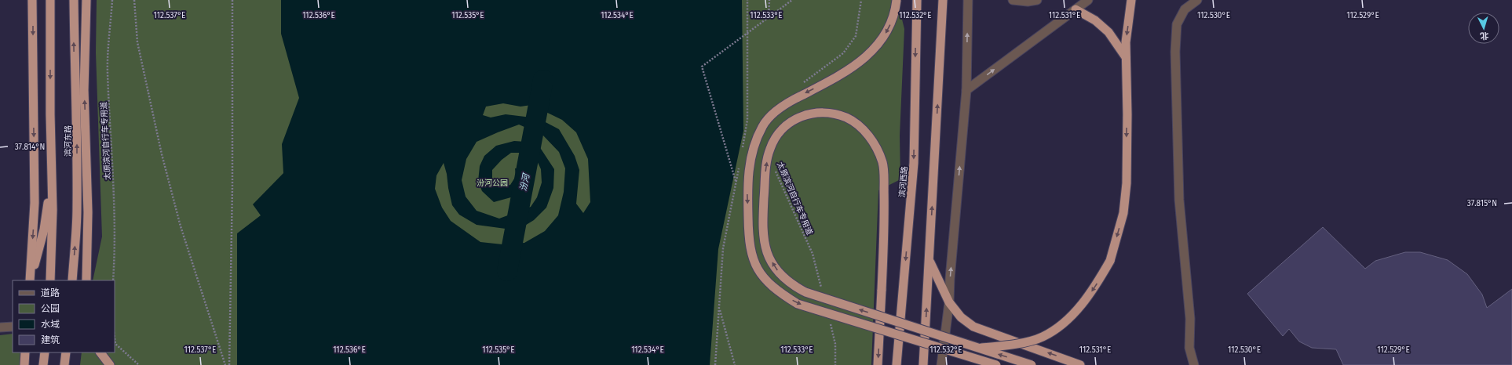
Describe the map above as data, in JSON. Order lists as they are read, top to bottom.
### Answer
{
  "streets": {
    "highway": ["滨河东路", "滨河西路"],
    "path": ["太原滨河自行车专用道"]
  },
  "water": ["汾河"],
  "parks": ["汾河公园"],
  "legend": [
    "道路",
    "公园",
    "水域",
    "建筑"
  ],
  "north": "bottom",
  "coordinates": [
    "112.537°E",
    "112.536°E",
    "112.535°E",
    "112.534°E",
    "112.533°E",
    "112.532°E",
    "112.531°E",
    "112.530°E",
    "112.529°E",
    "37.814°N",
    "37.815°N"
  ]
}
